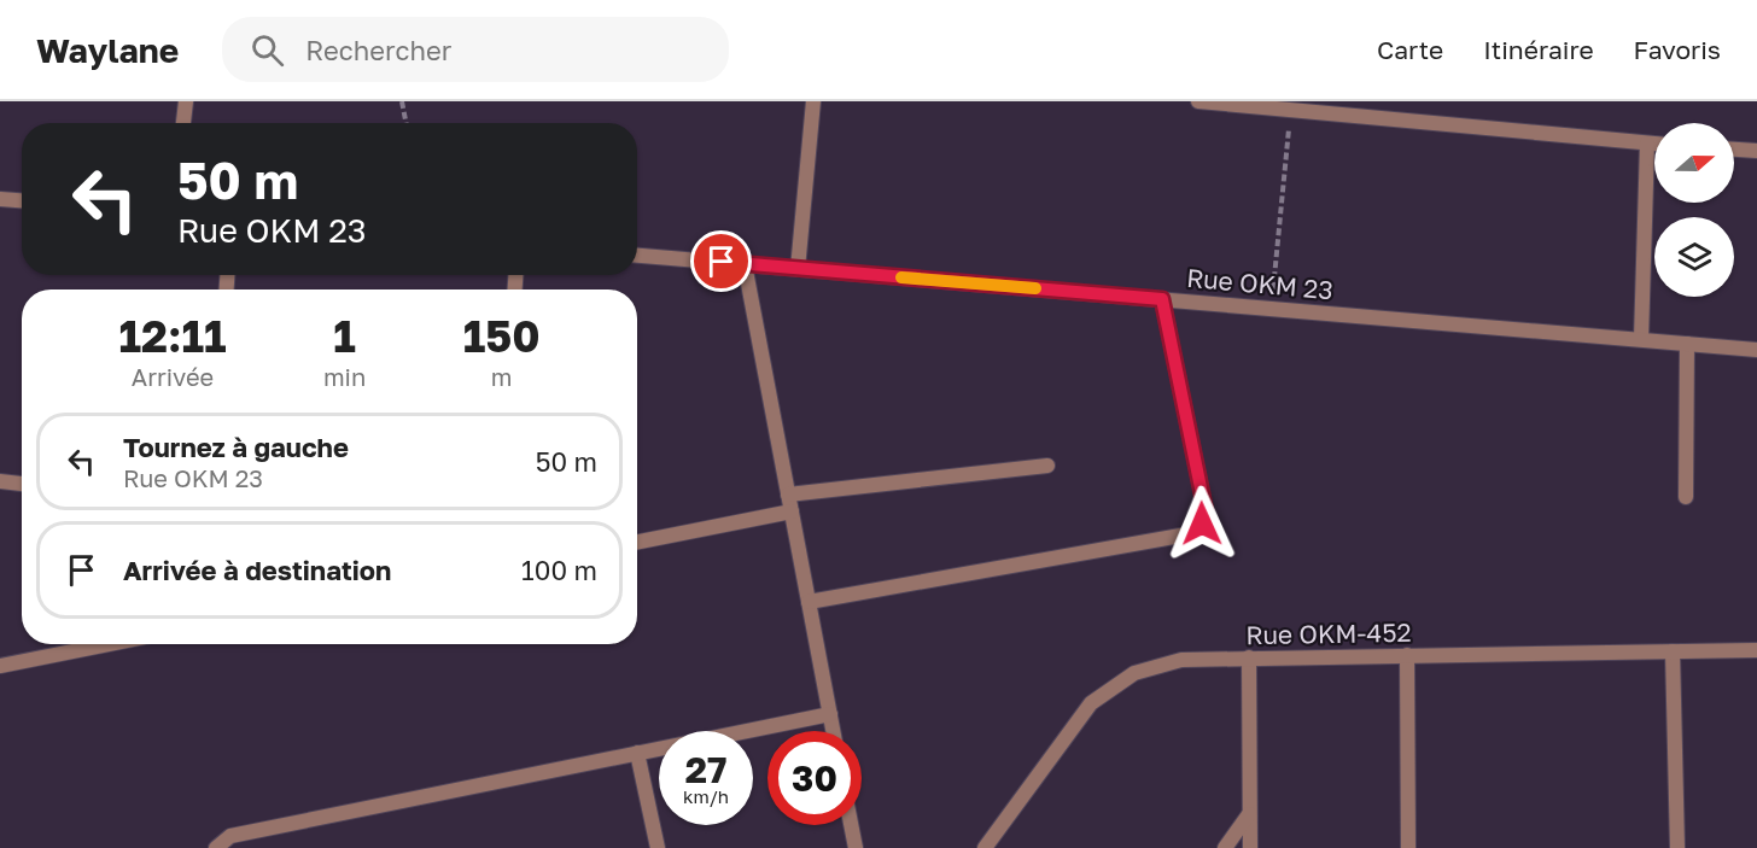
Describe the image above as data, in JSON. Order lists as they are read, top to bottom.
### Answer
{
  "streets": {
    "street": ["Rue OKM 23", "Rue OKM-452"]
  },
  "north": "right",
  "page": {
    "header": "Waylane",
    "search": "Rechercher",
    "nav": ["Carte", "Itinéraire", "Favoris"],
    "turn": ["50 m", "Rue OKM 23"],
    "eta": [
      "12:11",
      "Arrivée",
      "1",
      "min",
      "150",
      "m"
    ],
    "list": [
      {
        "name": "Tournez à gauche",
        "note": "Rue OKM 23",
        "value": "50 m"
      },
      {
        "name": "Arrivée à destination",
        "value": "100 m"
      }
    ],
    "speed": "27 km/h",
    "limit": "30"
  }
}
